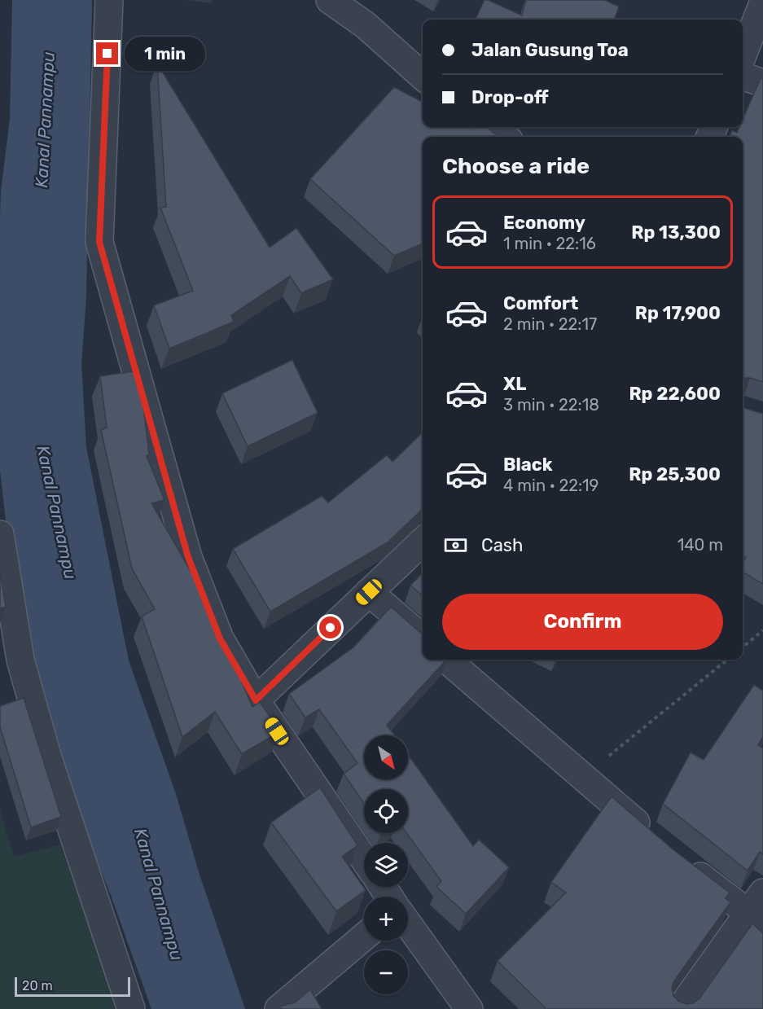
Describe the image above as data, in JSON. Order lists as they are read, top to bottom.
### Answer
{
  "water": ["Kanal Pannampu"],
  "scale_bar": "20 m",
  "north": "bottom right",
  "page": {
    "banner": ["Jalan Gusung Toa", "Drop-off"],
    "bubble": "1 min",
    "heading": "Choose a ride",
    "list": [
      {
        "name": "Economy",
        "note": "1 min · 22:16",
        "value": "Rp 13,300"
      },
      {
        "name": "Comfort",
        "note": "2 min · 22:17",
        "value": "Rp 17,900"
      },
      {
        "name": "XL",
        "note": "3 min · 22:18",
        "value": "Rp 22,600"
      },
      {
        "name": "Black",
        "note": "4 min · 22:19",
        "value": "Rp 25,300"
      }
    ],
    "pay": ["Cash", "140 m"],
    "buttons": "Confirm",
    "map_buttons": ["+", "−"],
    "scale": "20 m"
  }
}
